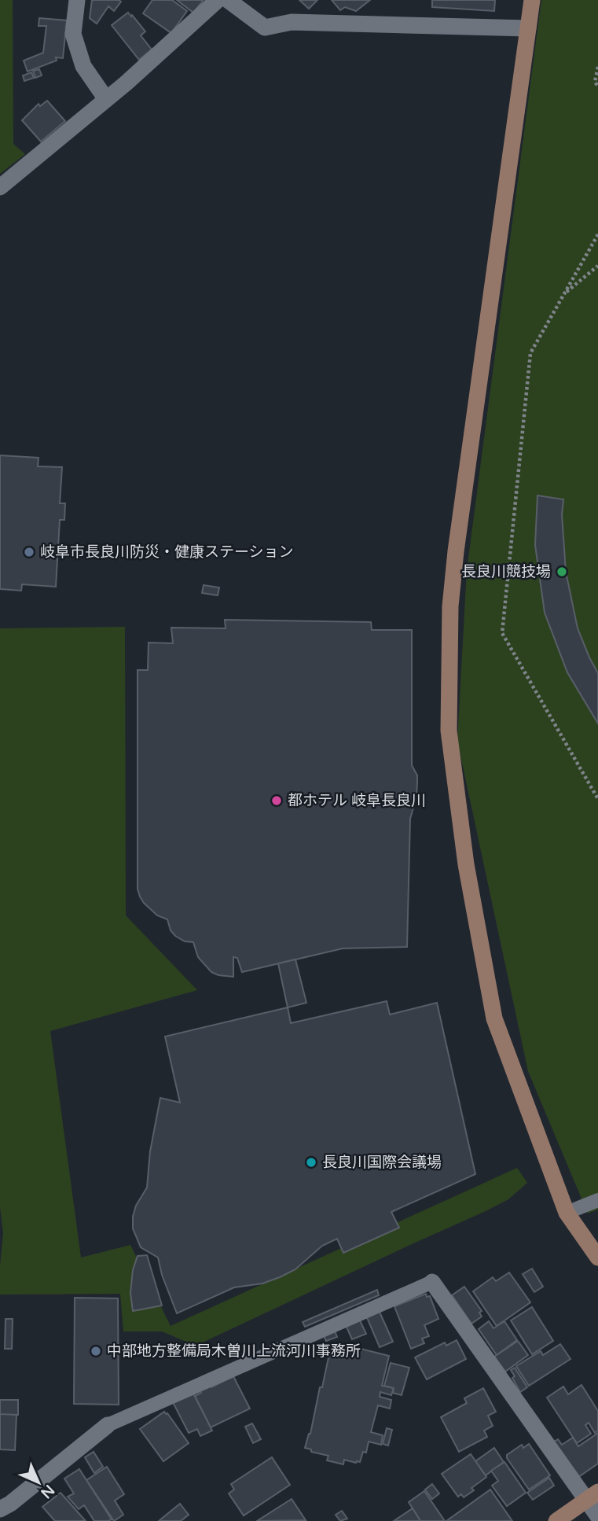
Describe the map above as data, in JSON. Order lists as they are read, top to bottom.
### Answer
{
  "places": [
    "岐阜市長良川防災・健康ステーション",
    "長良川競技場",
    "都ホテル 岐阜長良川",
    "長良川国際会議場",
    "中部地方整備局木曽川上流河川事務所"
  ],
  "north": "bottom right"
}
